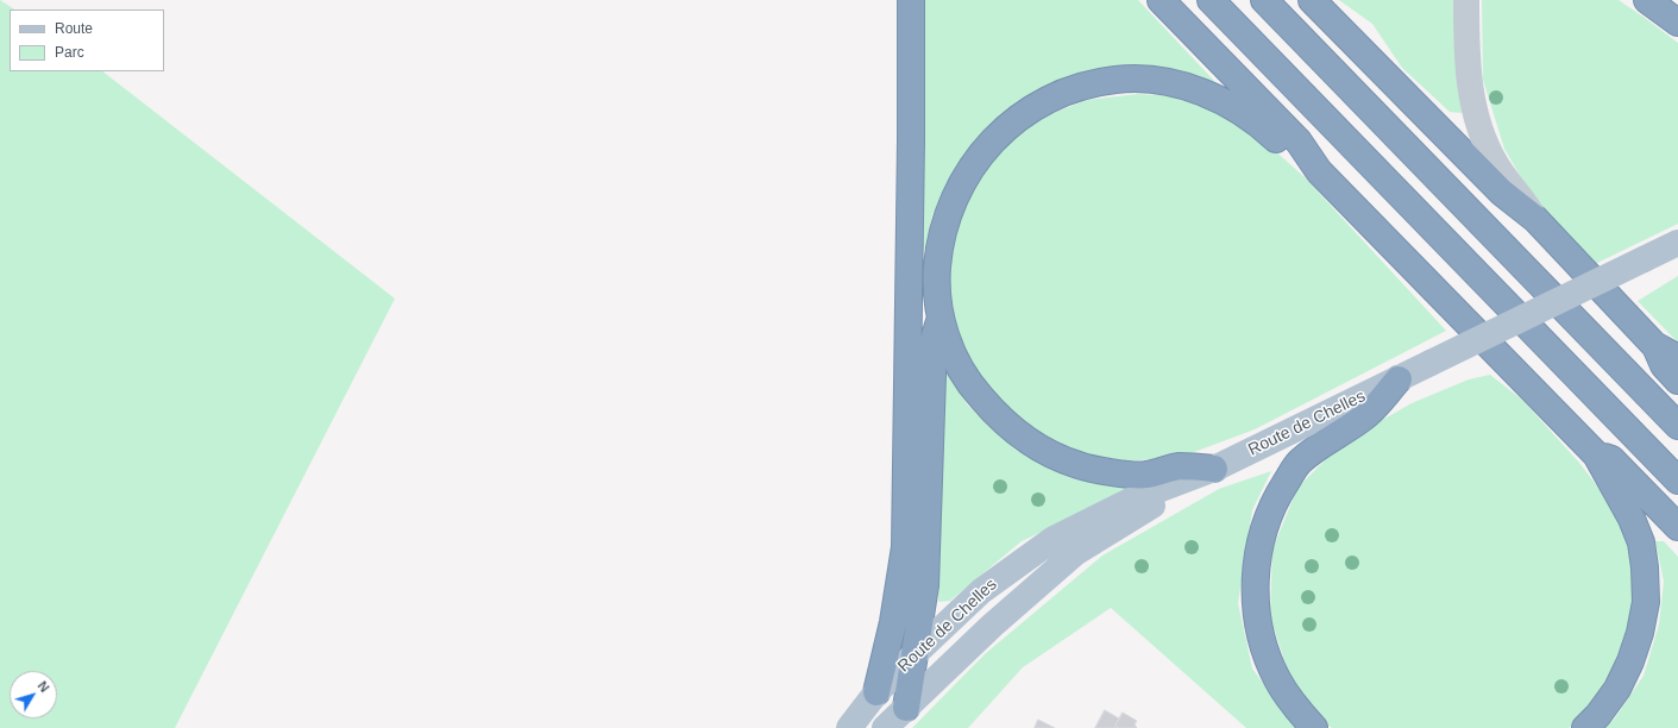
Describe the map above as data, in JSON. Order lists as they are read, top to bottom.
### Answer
{
  "streets": {
    "main road": ["Route de Chelles"]
  },
  "legend": ["Route", "Parc"],
  "north": "top right"
}
